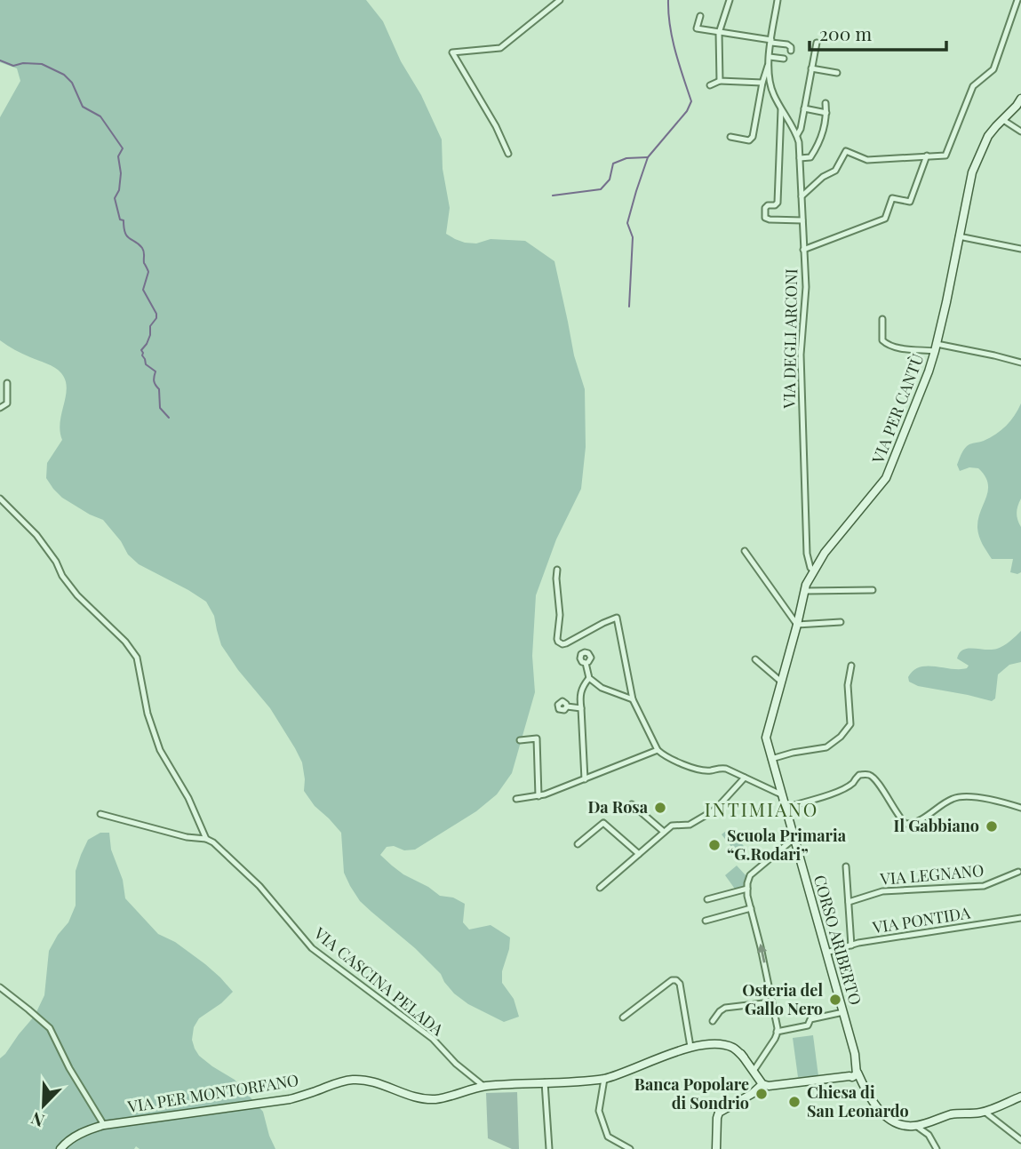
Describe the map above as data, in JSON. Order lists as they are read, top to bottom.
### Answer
{
  "streets": {
    "street": [
      "VIA DEGLI ARCONI",
      "VIA PER CANTÙ",
      "VIA LEGNANO",
      "VIA PONTIDA",
      "CORSO ARIBERTO",
      "VIA CASCINA PELADA",
      "VIA PER MONTORFANO"
    ]
  },
  "crossings": [
    ["VIA DEGLI ARCONI", "VIA PER CANTÙ"],
    ["VIA PER CANTÙ", "CORSO ARIBERTO"],
    ["VIA PONTIDA", "CORSO ARIBERTO"],
    ["VIA CASCINA PELADA", "VIA PER MONTORFANO"]
  ],
  "districts": ["INTIMIANO"],
  "places": [
    "Da Rosa",
    "Il Gabbiano",
    "Scuola Primaria “G.Rodari”",
    "Osteria del Gallo Nero",
    "Banca Popolare di Sondrio",
    "Chiesa di San Leonardo"
  ],
  "scale_bar": "200 m",
  "north": "bottom left"
}
